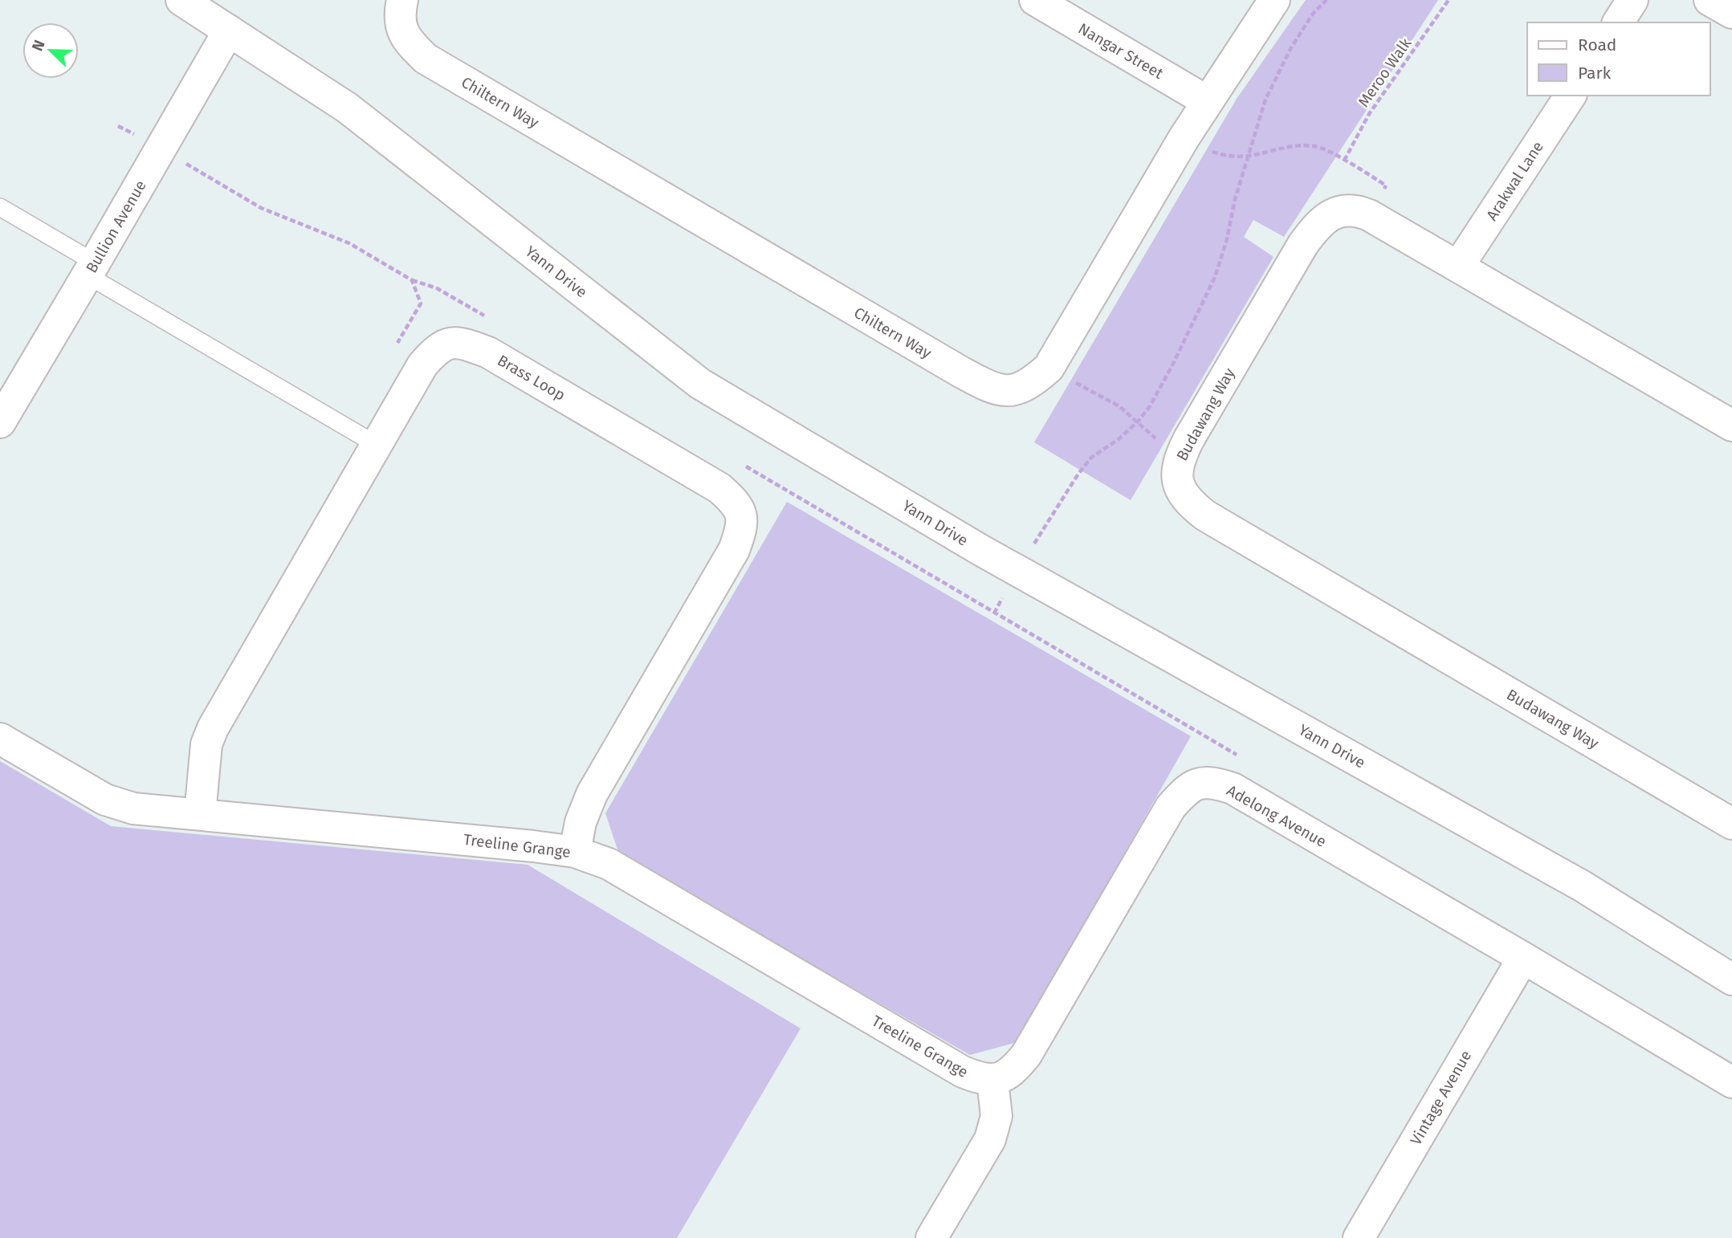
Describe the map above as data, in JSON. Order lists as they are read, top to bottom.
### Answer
{
  "streets": {
    "street": [
      "Nangar Street",
      "Chiltern Way",
      "Arakwal Lane",
      "Bullion Avenue",
      "Yann Drive",
      "Brass Loop",
      "Budawang Way",
      "Adelong Avenue",
      "Treeline Grange",
      "Vintage Avenue"
    ],
    "path": ["Meroo Walk"]
  },
  "crossings": [
    ["Nangar Street", "Chiltern Way"],
    ["Arakwal Lane", "Budawang Way"],
    ["Bullion Avenue", "Yann Drive"],
    ["Brass Loop", "Treeline Grange"],
    ["Adelong Avenue", "Treeline Grange"],
    ["Adelong Avenue", "Vintage Avenue"]
  ],
  "legend": ["Road", "Park"],
  "north": "top left"
}
